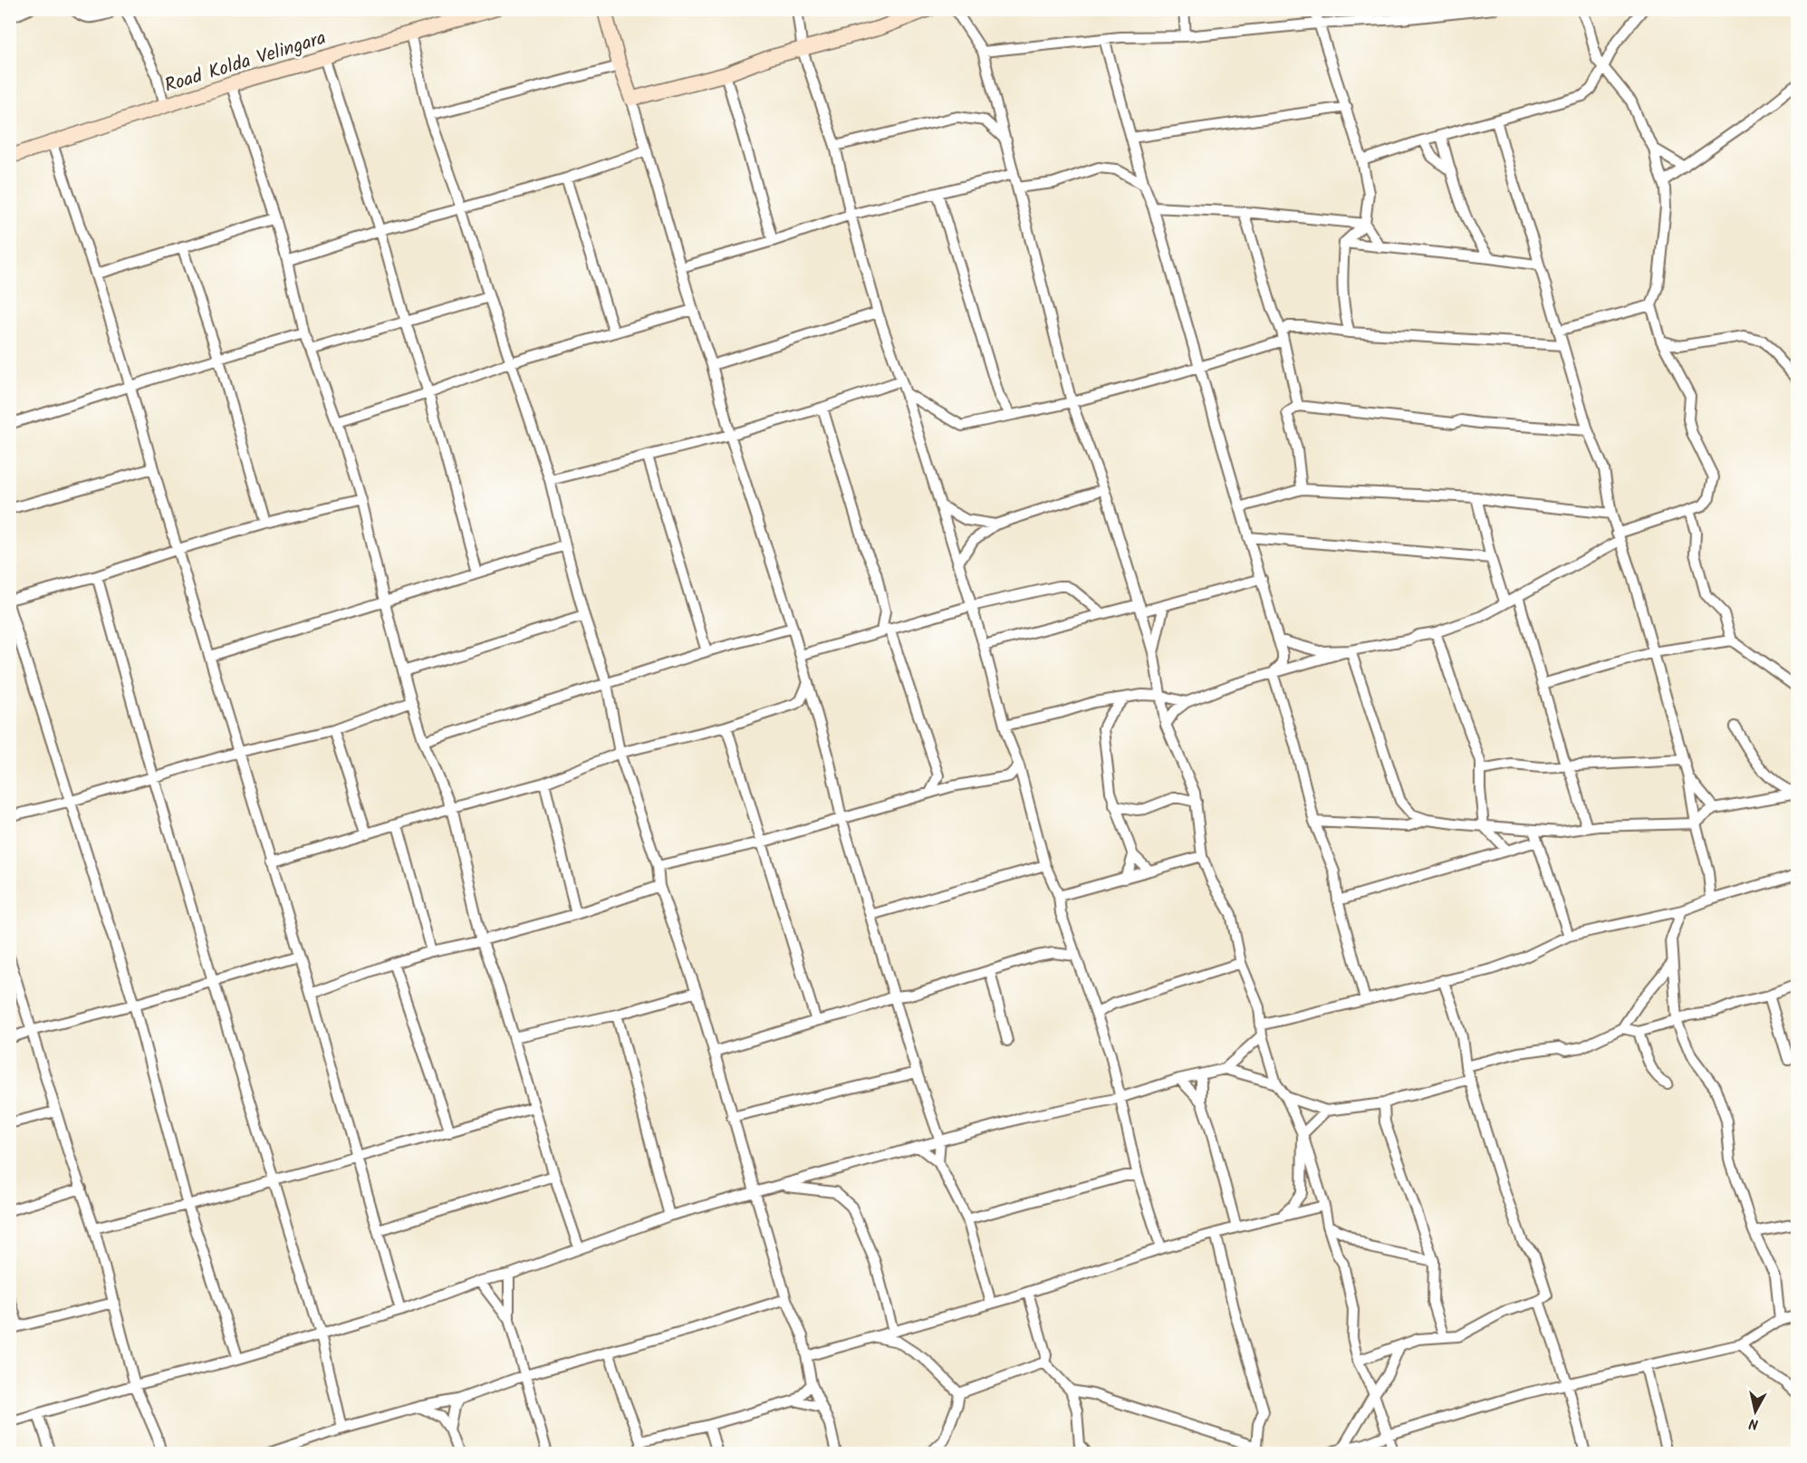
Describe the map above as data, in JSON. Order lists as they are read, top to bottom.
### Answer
{
  "streets": {
    "main road": ["Road Kolda Velingara"]
  },
  "north": "bottom"
}
